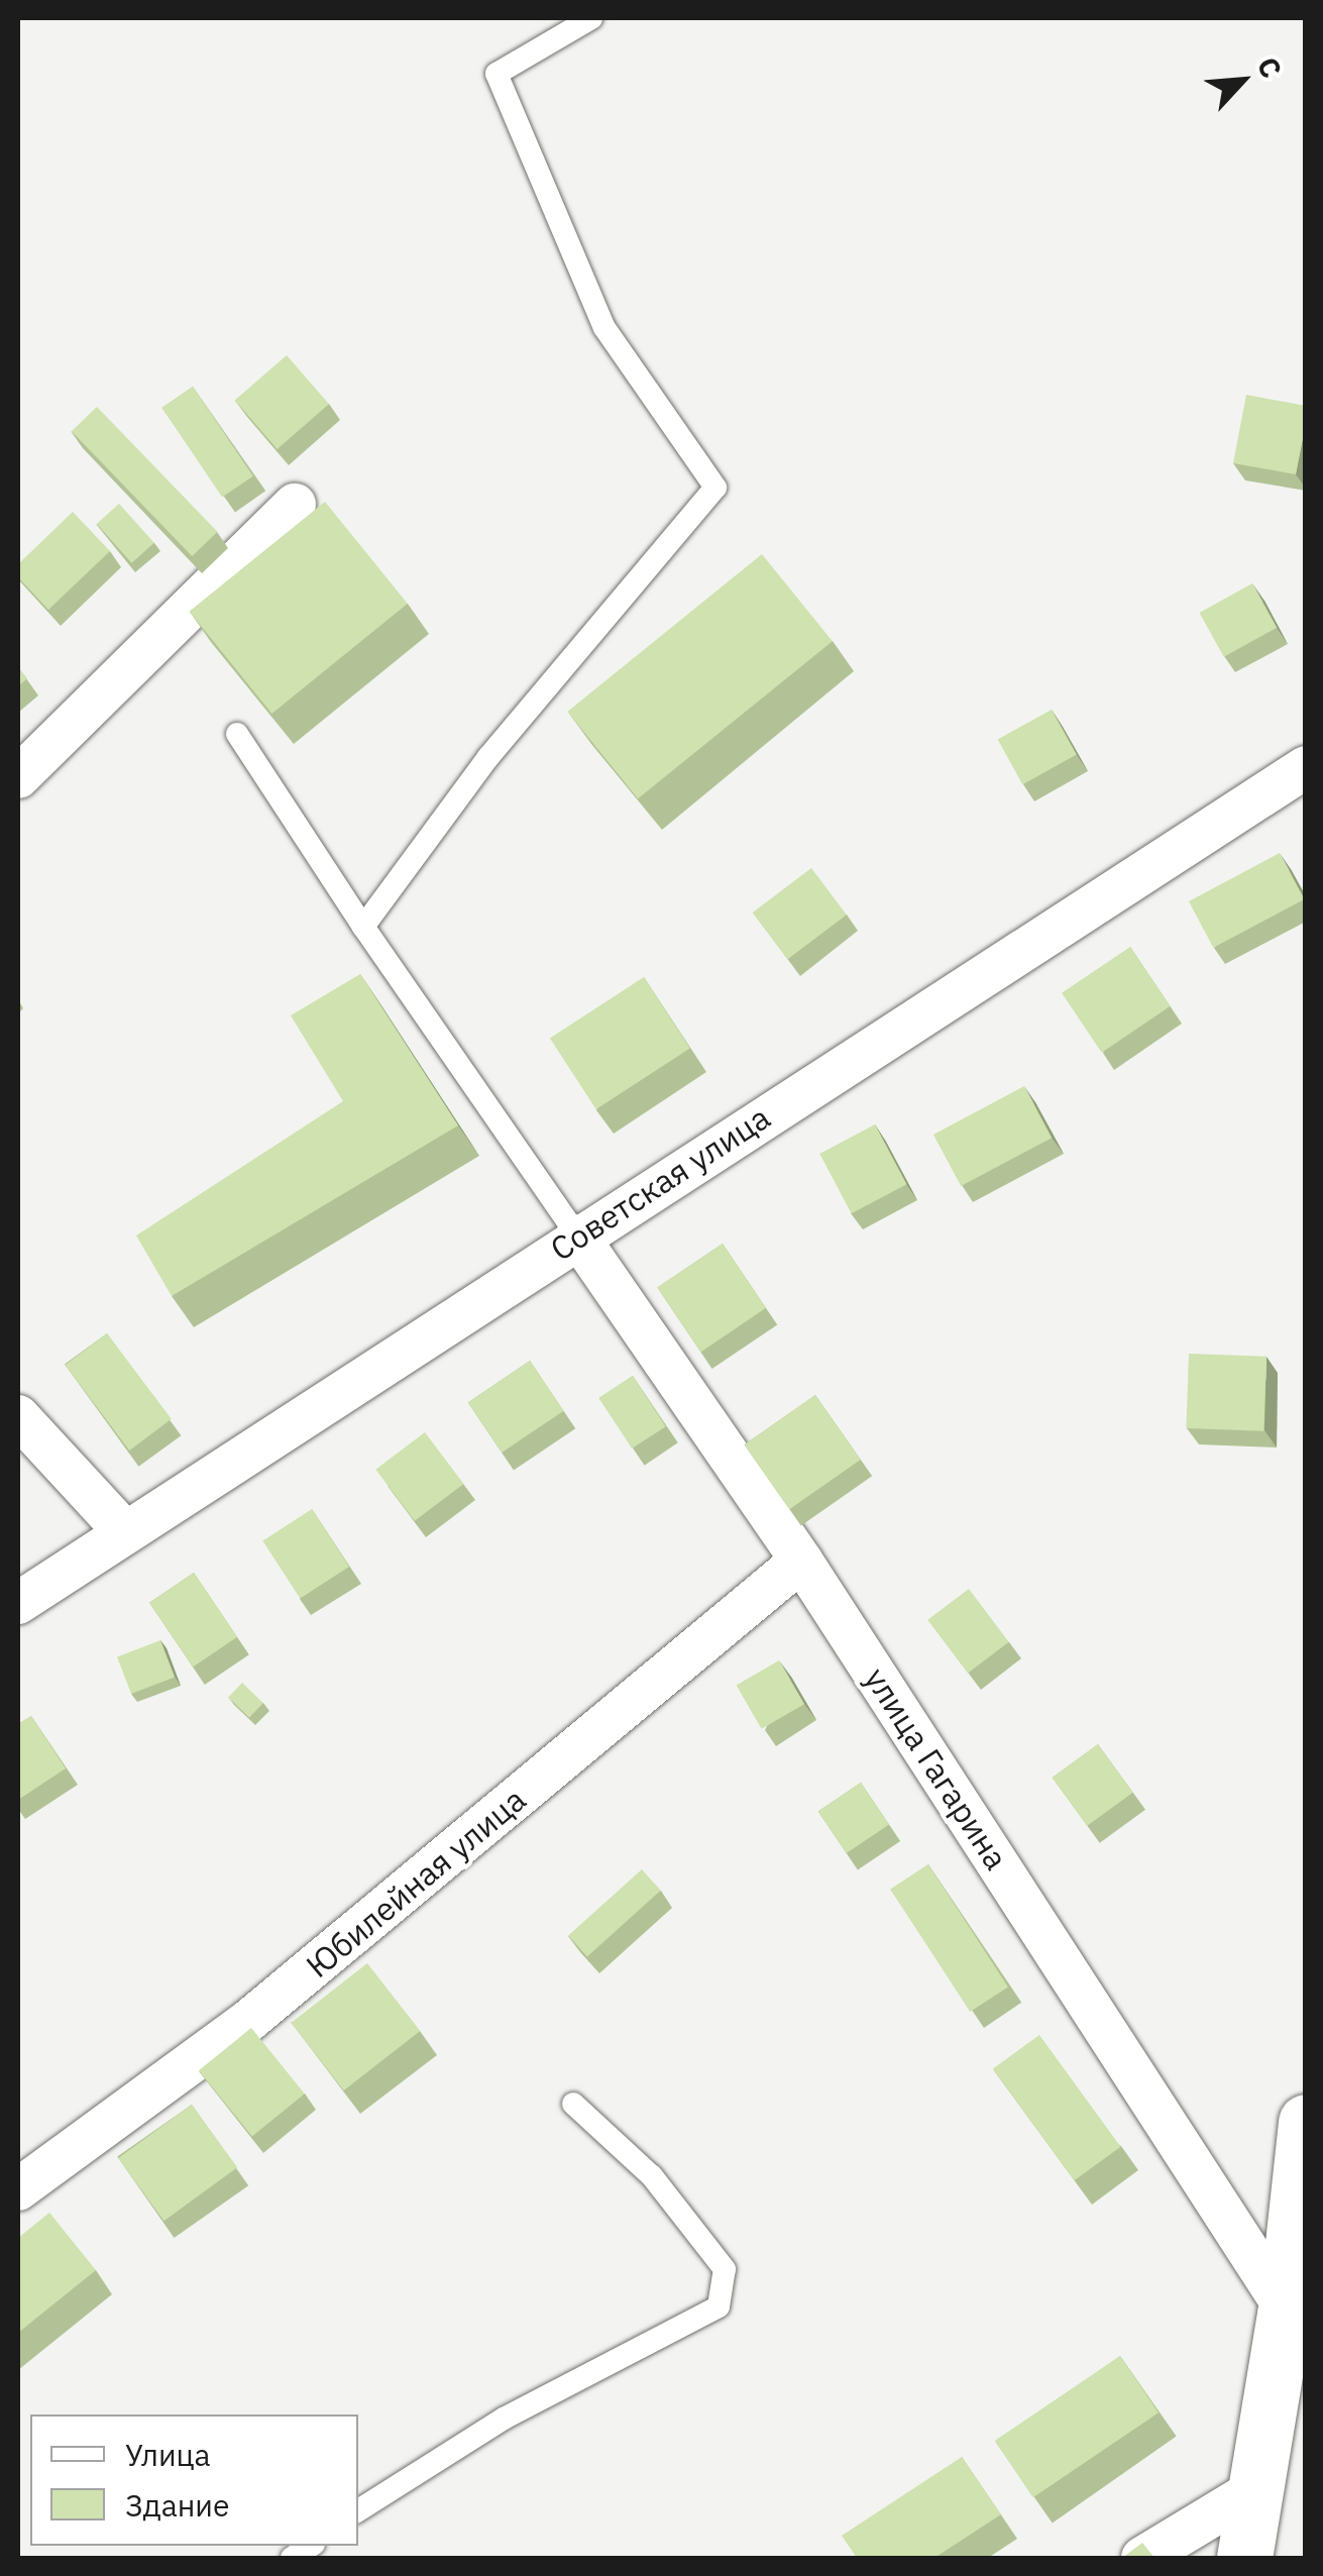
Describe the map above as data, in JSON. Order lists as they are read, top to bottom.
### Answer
{
  "streets": {
    "street": ["Советская улица", "улица Гагарина", "Юбилейная улица"]
  },
  "crossings": [
    ["Советская улица", "улица Гагарина"],
    ["улица Гагарина", "Юбилейная улица"]
  ],
  "legend": ["Улица", "Здание"],
  "north": "top right"
}
